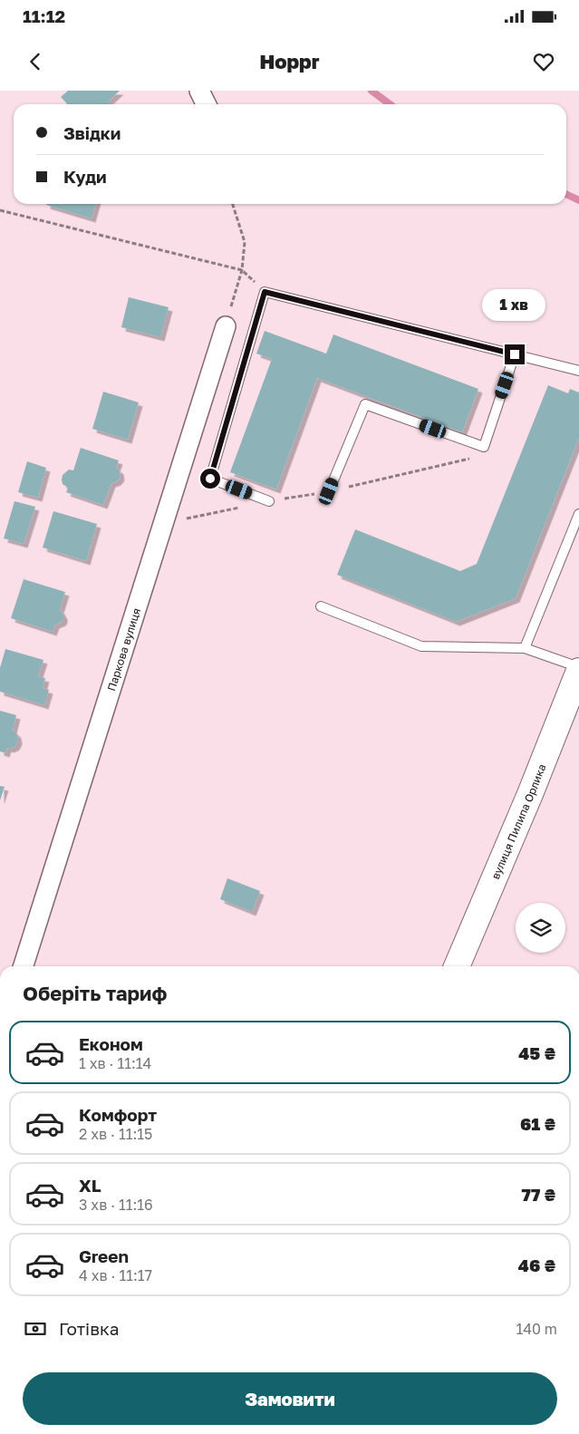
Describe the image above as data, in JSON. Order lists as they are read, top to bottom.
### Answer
{
  "streets": {
    "main road": ["вулиця Пилипа Орлика"],
    "street": ["Паркова вулиця"]
  },
  "page": {
    "status": "11:12",
    "header": "Hoppr",
    "banner": ["Звідки", "Куди"],
    "bubble": "1 хв",
    "heading": "Оберіть тариф",
    "list": [
      {
        "name": "Економ",
        "note": "1 хв · 11:14",
        "value": "45 ₴"
      },
      {
        "name": "Комфорт",
        "note": "2 хв · 11:15",
        "value": "61 ₴"
      },
      {
        "name": "XL",
        "note": "3 хв · 11:16",
        "value": "77 ₴"
      },
      {
        "name": "Green",
        "note": "4 хв · 11:17",
        "value": "46 ₴"
      }
    ],
    "pay": ["Готівка", "140 m"],
    "buttons": "Замовити"
  }
}
